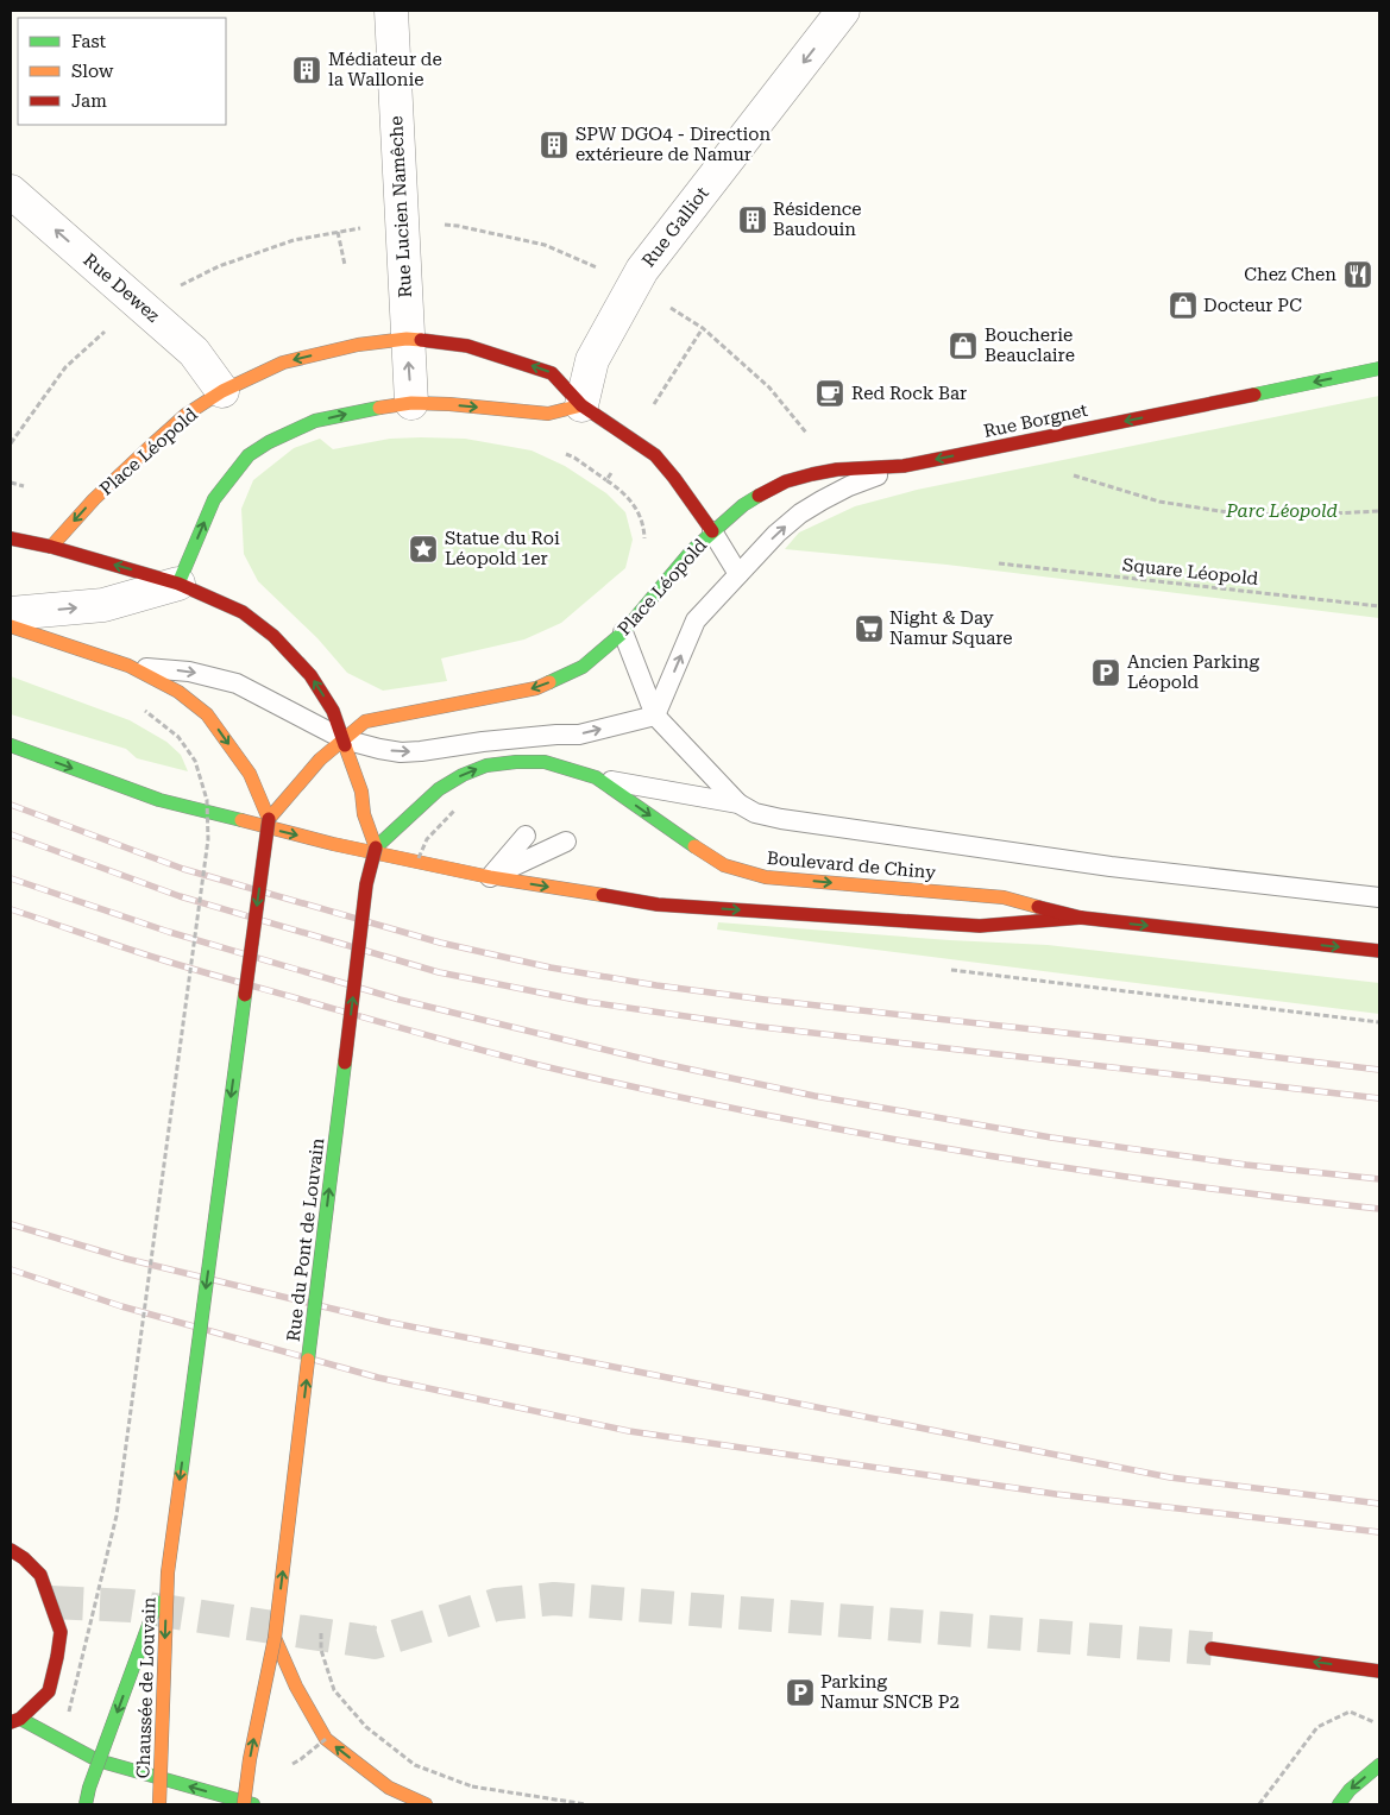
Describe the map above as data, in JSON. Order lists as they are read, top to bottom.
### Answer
{
  "streets": {
    "main road": [
      "Rue Borgnet",
      "Place Léopold",
      "Boulevard de Chiny",
      "Rue du Pont de Louvain",
      "Chaussée de Louvain"
    ],
    "street": ["Rue Lucien Namêche", "Rue Galliot", "Rue Dewez"],
    "path": ["Square Léopold"]
  },
  "crossings": [
    ["Rue Lucien Namêche", "Place Léopold"],
    ["Rue Galliot", "Place Léopold"],
    ["Rue Dewez", "Place Léopold"],
    ["Rue Borgnet", "Place Léopold"],
    ["Boulevard de Chiny", "Rue du Pont de Louvain"]
  ],
  "one_way": [
    "Rue Galliot",
    "Rue Dewez",
    "Rue Borgnet",
    "Place Léopold"
  ],
  "parks": ["Parc Léopold"],
  "places": {
    "building": ["Médiateur de la Wallonie", "SPW DGO4 - Direction extérieure de Namur", "Résidence Baudouin"],
    "restaurant": ["Chez Chen"],
    "shop": ["Docteur PC", "Boucherie Beauclaire"],
    "cafe": ["Red Rock Bar"],
    "place": ["Statue du Roi Léopold 1er"],
    "supermarket": ["Night & Day Namur Square"],
    "parking": ["Ancien Parking Léopold", "Parking Namur SNCB P2"]
  },
  "legend": ["Fast", "Slow", "Jam"]
}
